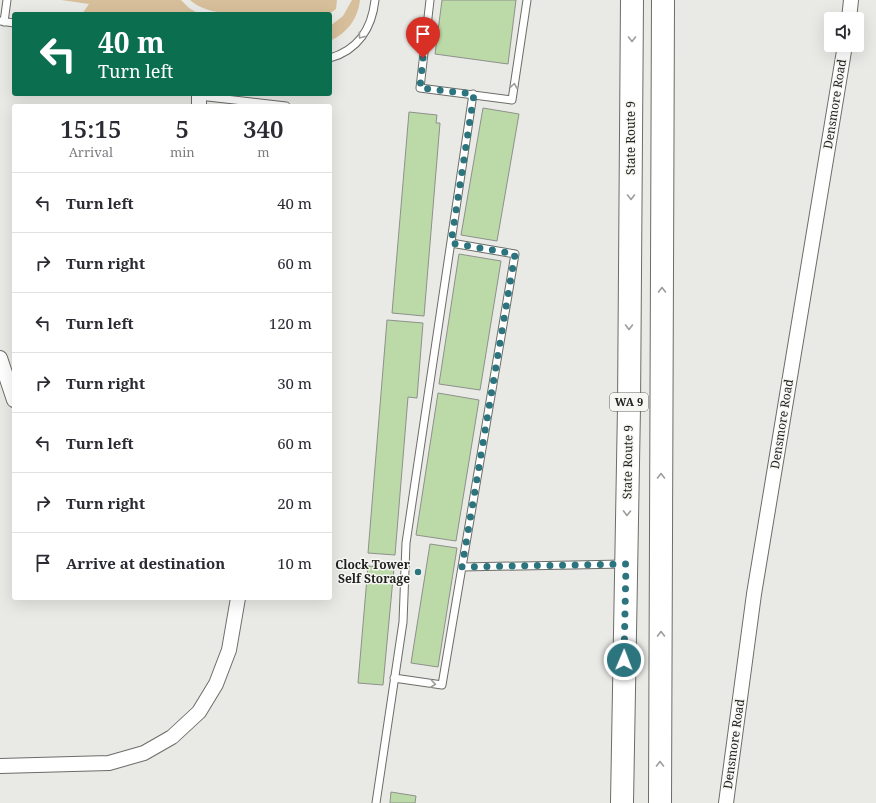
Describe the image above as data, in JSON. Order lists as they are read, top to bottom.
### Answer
{
  "streets": {
    "main road": ["State Route 9", "WA 9"],
    "street": ["Densmore Road"]
  },
  "places": ["Clock Tower Self Storage"],
  "page": {
    "turn": ["40 m", "Turn left"],
    "eta": [
      "15:15",
      "Arrival",
      "5",
      "min",
      "340",
      "m"
    ],
    "list": [
      {
        "name": "Turn left",
        "value": "40 m"
      },
      {
        "name": "Turn right",
        "value": "60 m"
      },
      {
        "name": "Turn left",
        "value": "120 m"
      },
      {
        "name": "Turn right",
        "value": "30 m"
      },
      {
        "name": "Turn left",
        "value": "60 m"
      },
      {
        "name": "Turn right",
        "value": "20 m"
      },
      {
        "name": "Arrive at destination",
        "value": "10 m"
      }
    ]
  }
}
